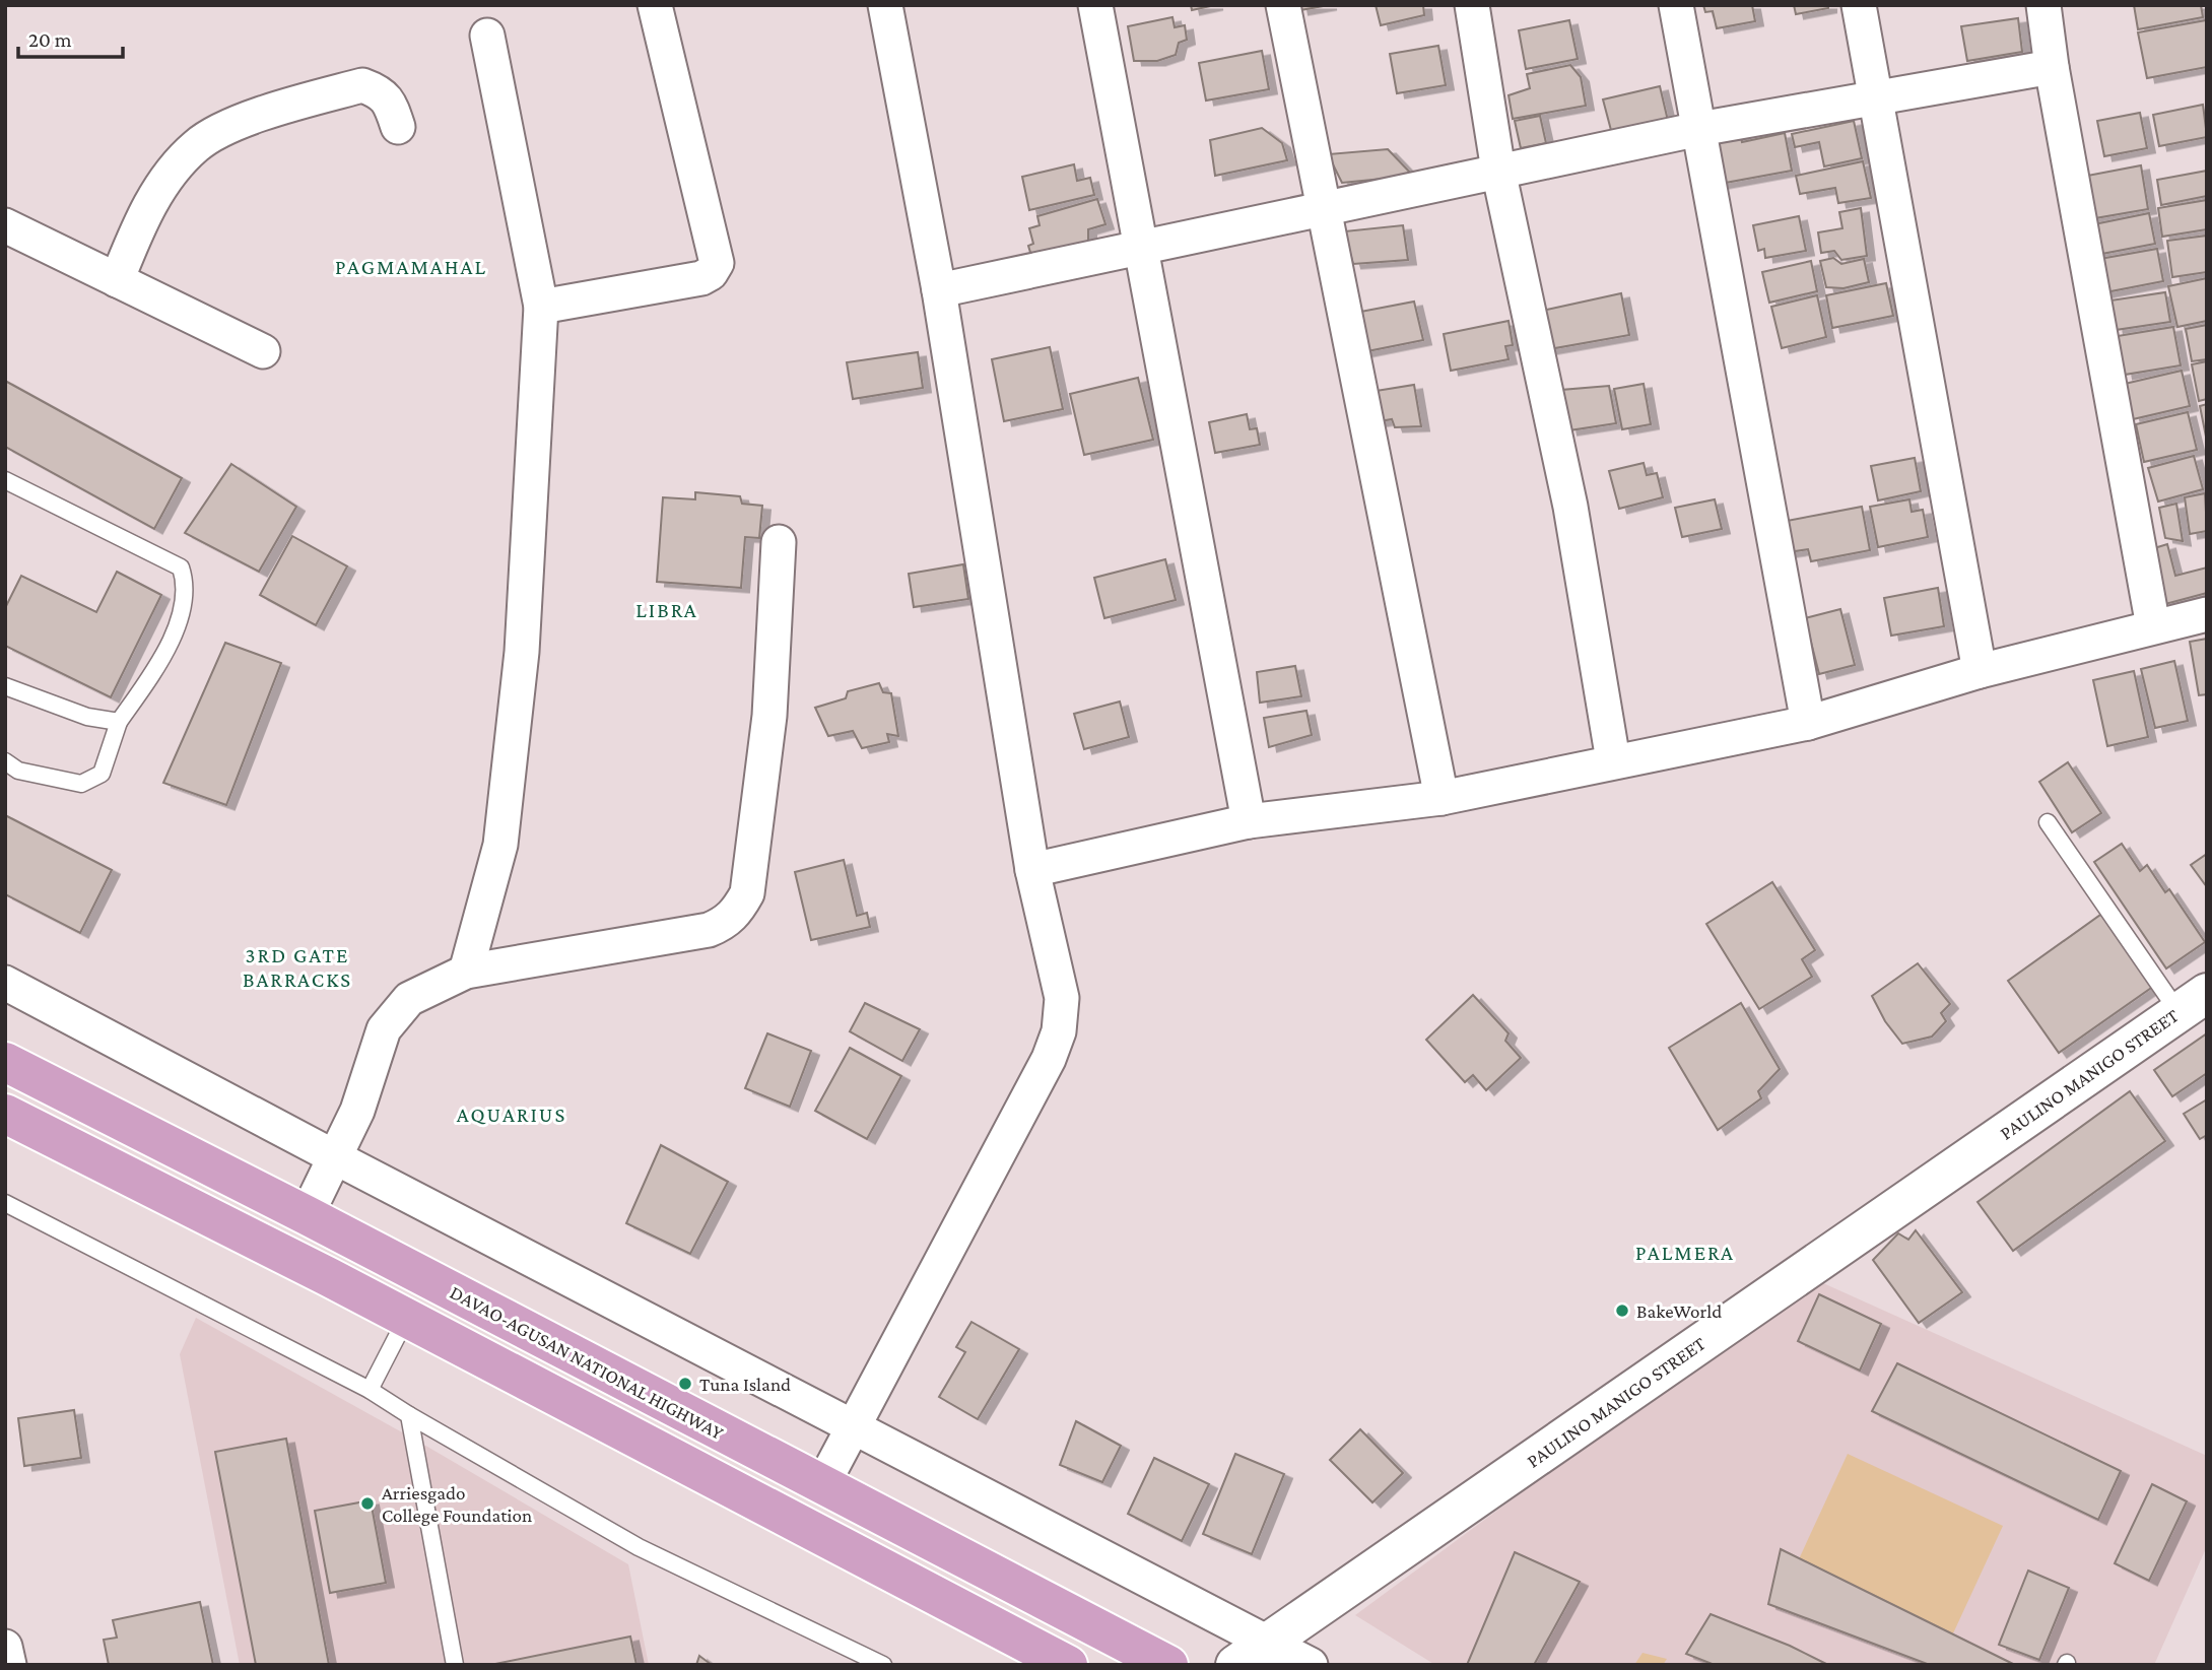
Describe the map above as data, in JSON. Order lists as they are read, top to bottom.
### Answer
{
  "streets": {
    "highway": ["DAVAO-AGUSAN NATIONAL HIGHWAY"],
    "street": ["PAULINO MANIGO STREET"]
  },
  "districts": [
    "PAGMAMAHAL",
    "LIBRA",
    "3RD GATE BARRACKS",
    "AQUARIUS",
    "PALMERA"
  ],
  "places": ["BakeWorld", "Tuna Island", "Arriesgado College Foundation"],
  "scale_bar": "20 m"
}
